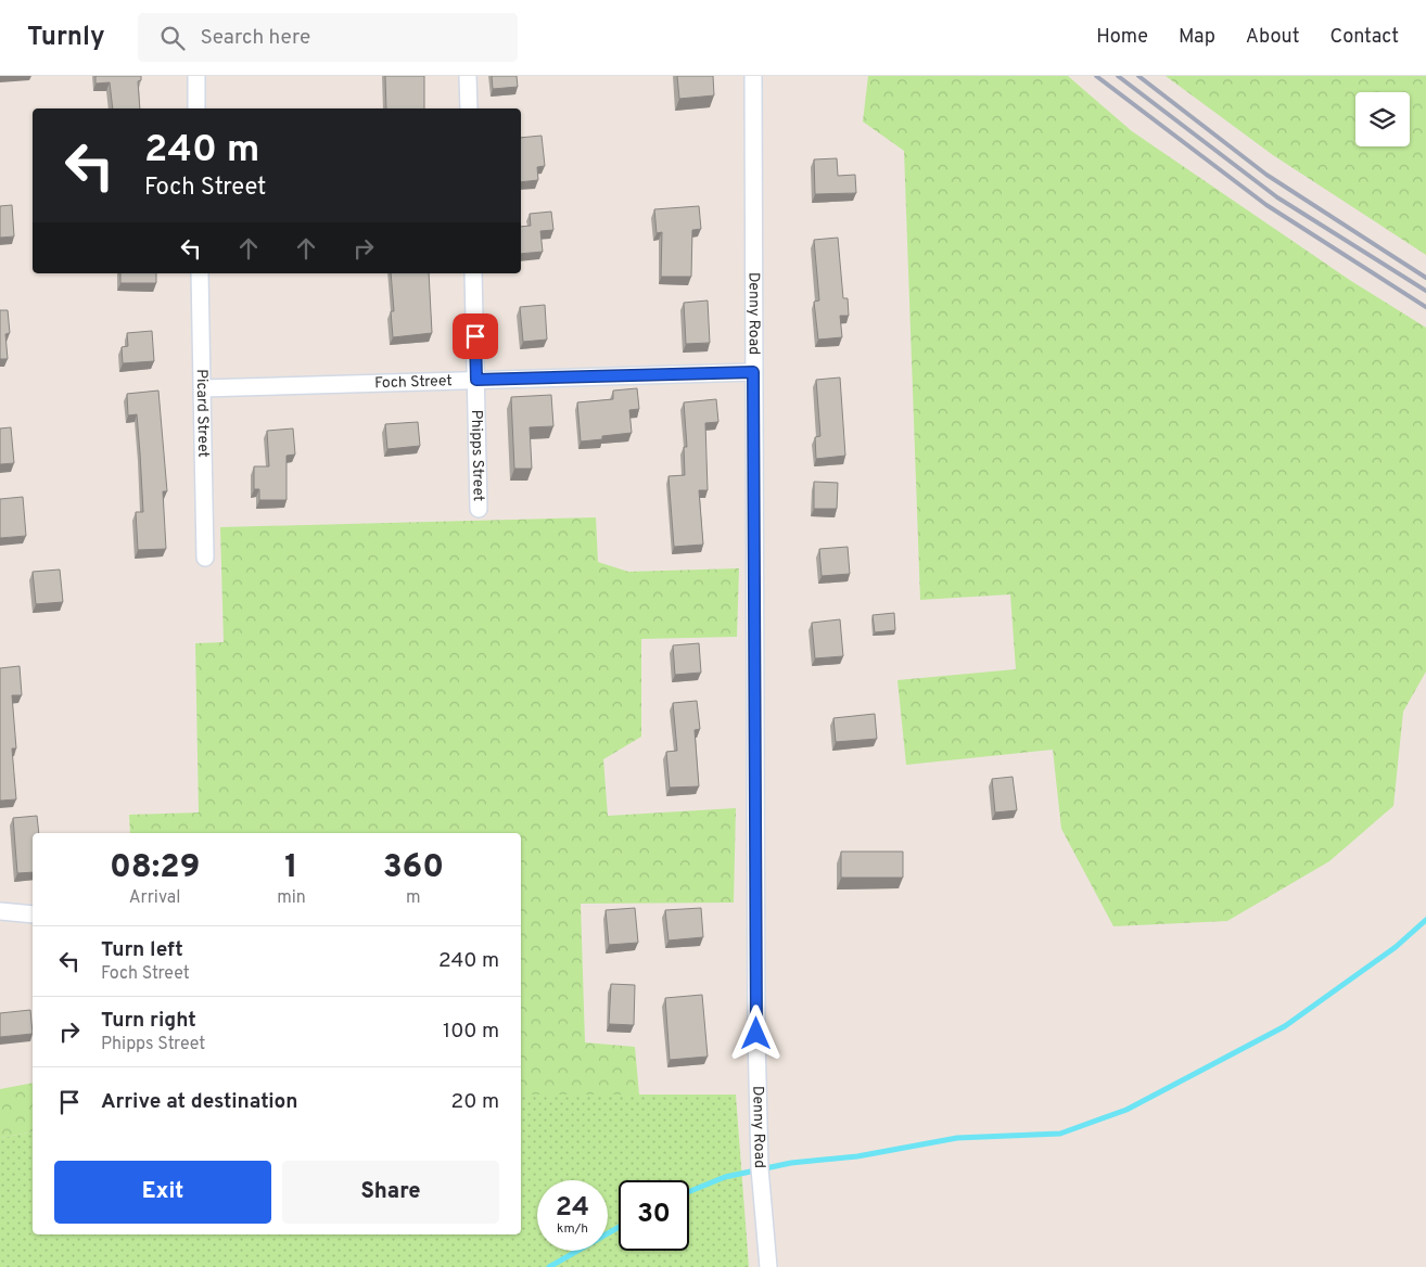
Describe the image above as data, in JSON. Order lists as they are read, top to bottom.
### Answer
{
  "streets": {
    "street": [
      "Denny Road",
      "Foch Street",
      "Picard Street",
      "Phipps Street"
    ]
  },
  "crossings": [
    ["Denny Road", "Foch Street"],
    ["Foch Street", "Picard Street"],
    ["Foch Street", "Phipps Street"]
  ],
  "page": {
    "header": "Turnly",
    "search": "Search here",
    "nav": [
      "Home",
      "Map",
      "About",
      "Contact"
    ],
    "turn": ["240 m", "Foch Street"],
    "eta": [
      "08:29",
      "Arrival",
      "1",
      "min",
      "360",
      "m"
    ],
    "list": [
      {
        "name": "Turn left",
        "note": "Foch Street",
        "value": "240 m"
      },
      {
        "name": "Turn right",
        "note": "Phipps Street",
        "value": "100 m"
      },
      {
        "name": "Arrive at destination",
        "value": "20 m"
      }
    ],
    "buttons": ["Exit", "Share"],
    "speed": "24 km/h",
    "limit": "30"
  }
}
